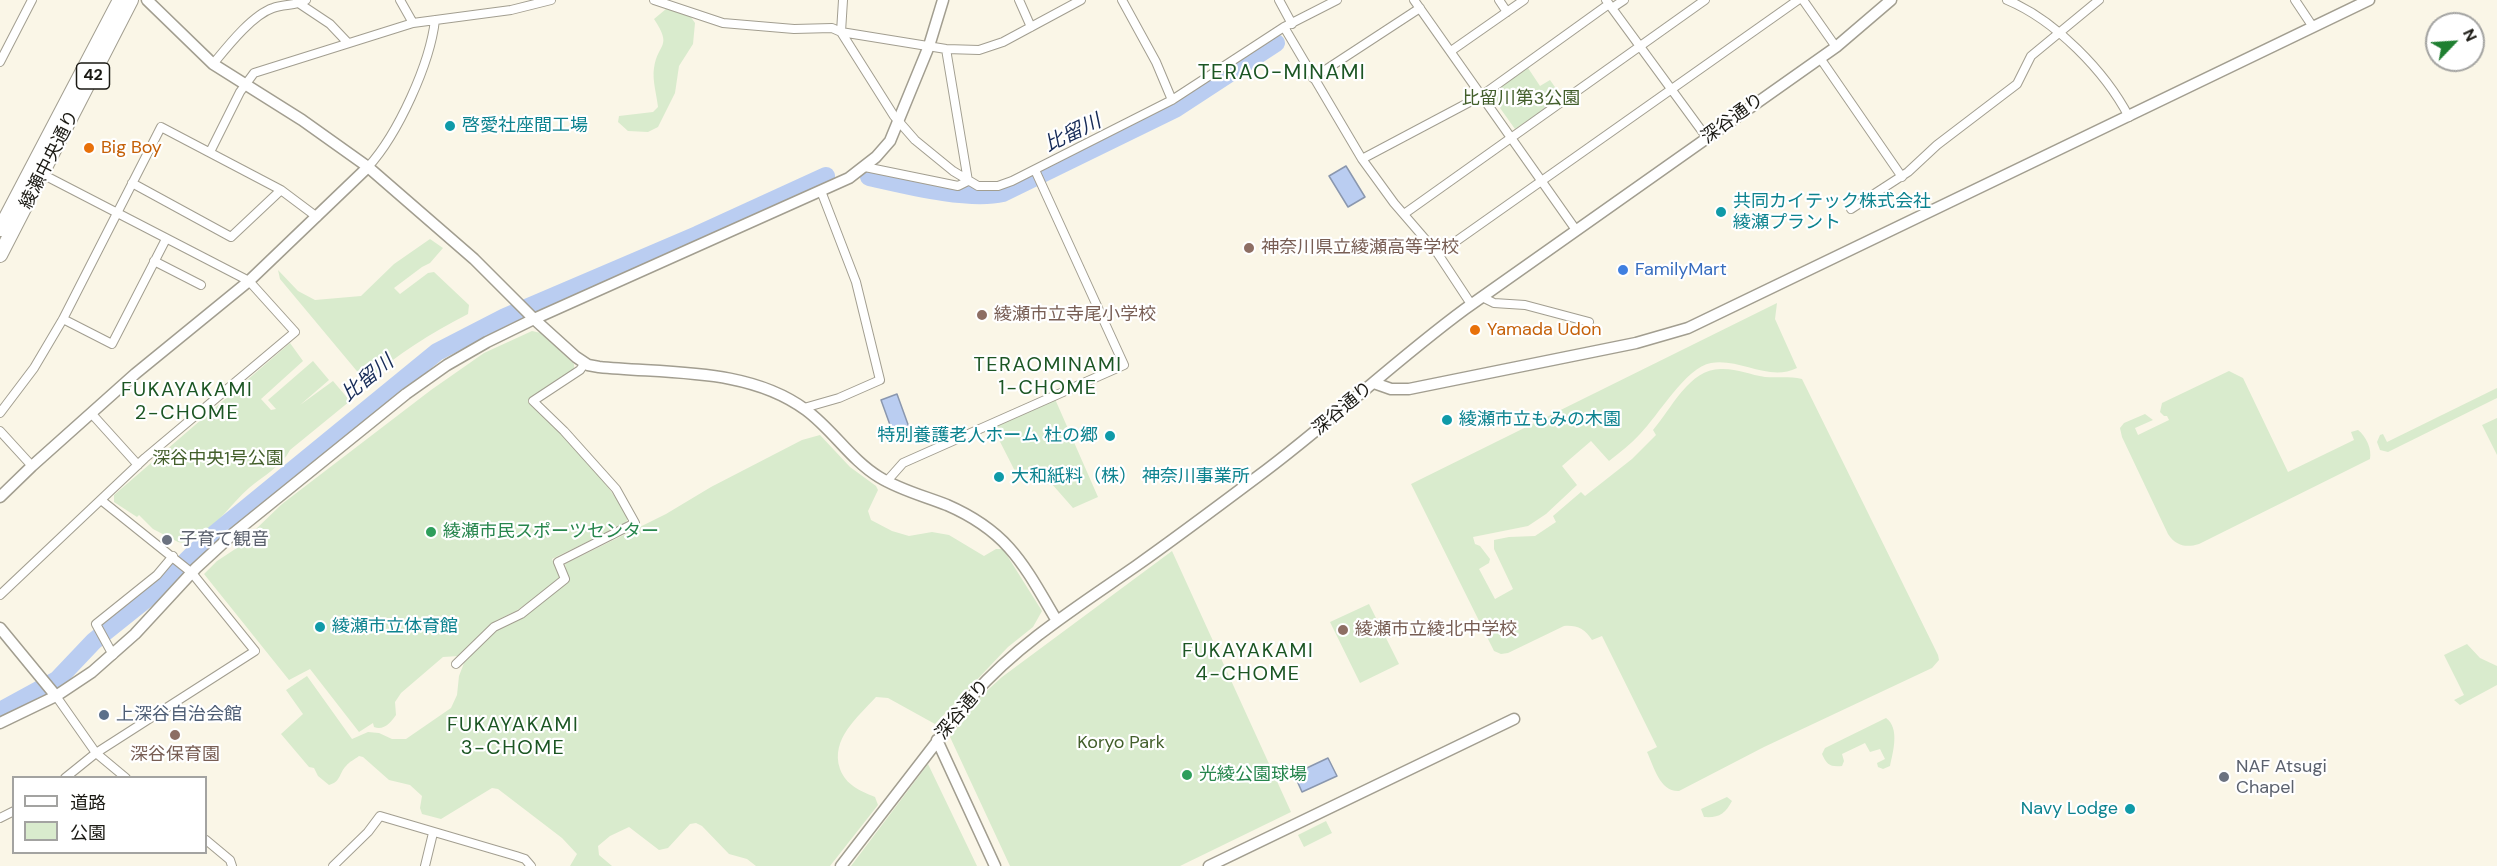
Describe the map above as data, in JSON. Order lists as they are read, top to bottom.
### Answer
{
  "streets": {
    "main road": ["42", "綾瀬中央通り"],
    "street": ["深谷通り"]
  },
  "districts": [
    "TERAO-MINAMI",
    "TERAOMINAMI 1-CHOME",
    "FUKAYAKAMI 2-CHOME",
    "FUKAYAKAMI 4-CHOME",
    "FUKAYAKAMI 3-CHOME"
  ],
  "water": ["比留川"],
  "parks": ["比留川第3公園", "深谷中央1号公園", "Koryo Park"],
  "places": [
    "啓愛社座間工場",
    "Big Boy",
    "共同カイテック株式会社 綾瀬プラント",
    "神奈川県立綾瀬高等学校",
    "FamilyMart",
    "綾瀬市立寺尾小学校",
    "Yamada Udon",
    "綾瀬市立もみの木園",
    "特別養護老人ホーム 杜の郷",
    "大和紙料（株） 神奈川事業所",
    "綾瀬市民スポーツセンター",
    "子育て観音",
    "綾瀬市立体育館",
    "綾瀬市立綾北中学校",
    "上深谷自治会館",
    "深谷保育園",
    "光綾公園球場",
    "NAF Atsugi Chapel",
    "Navy Lodge"
  ],
  "legend": ["道路", "公園"],
  "north": "top right"
}
